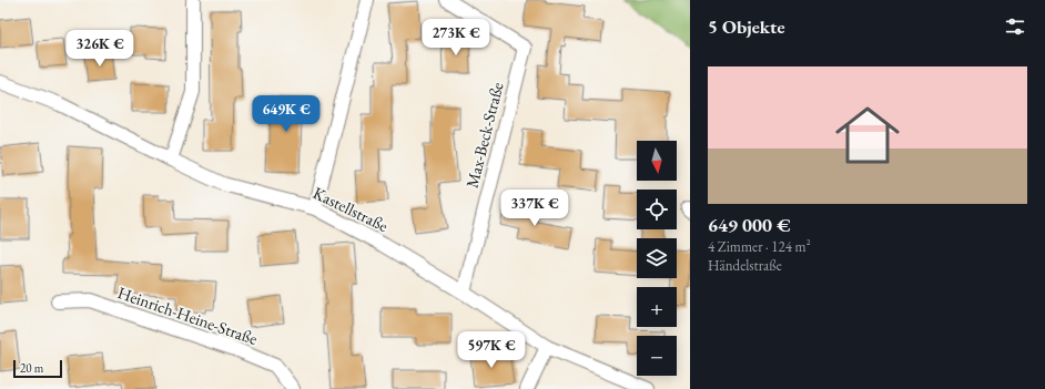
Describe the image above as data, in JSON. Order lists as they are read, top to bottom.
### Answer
{
  "streets": {
    "street": ["Max-Beck-Straße", "Kastellstraße", "Heinrich-Heine-Straße"]
  },
  "crossings": [
    ["Max-Beck-Straße", "Kastellstraße"]
  ],
  "scale_bar": "20 m",
  "north": "bottom",
  "page": {
    "heading": "5 Objekte",
    "price": [
      "273K €",
      "326K €",
      "649K €",
      "337K €",
      "597K €"
    ],
    "list": [
      {
        "name": "649 000 €",
        "note": "4 Zimmer · 124 m² · Händelstraße"
      }
    ],
    "map_buttons": ["+", "−"],
    "scale": "20 m"
  }
}
